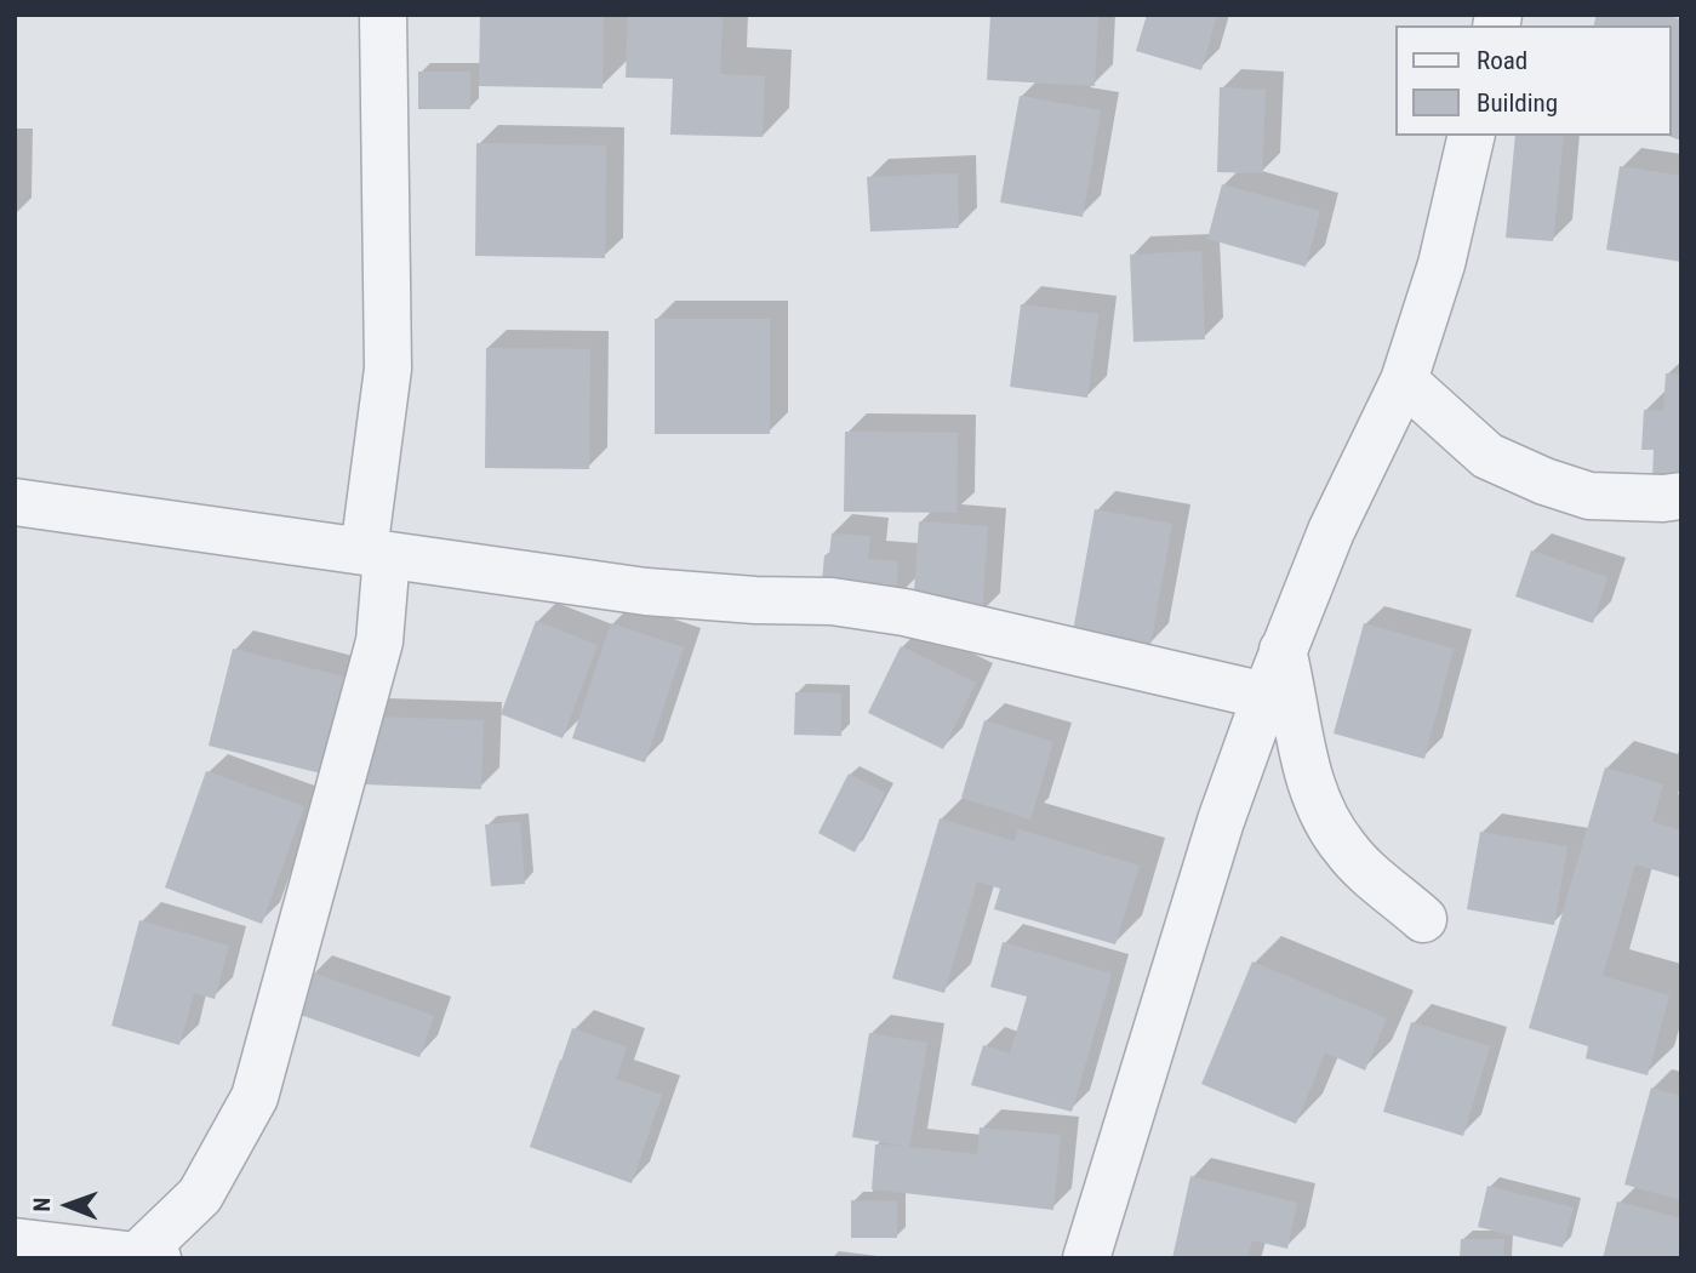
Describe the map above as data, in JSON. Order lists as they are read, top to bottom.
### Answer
{
  "legend": ["Road", "Building"],
  "north": "left"
}
